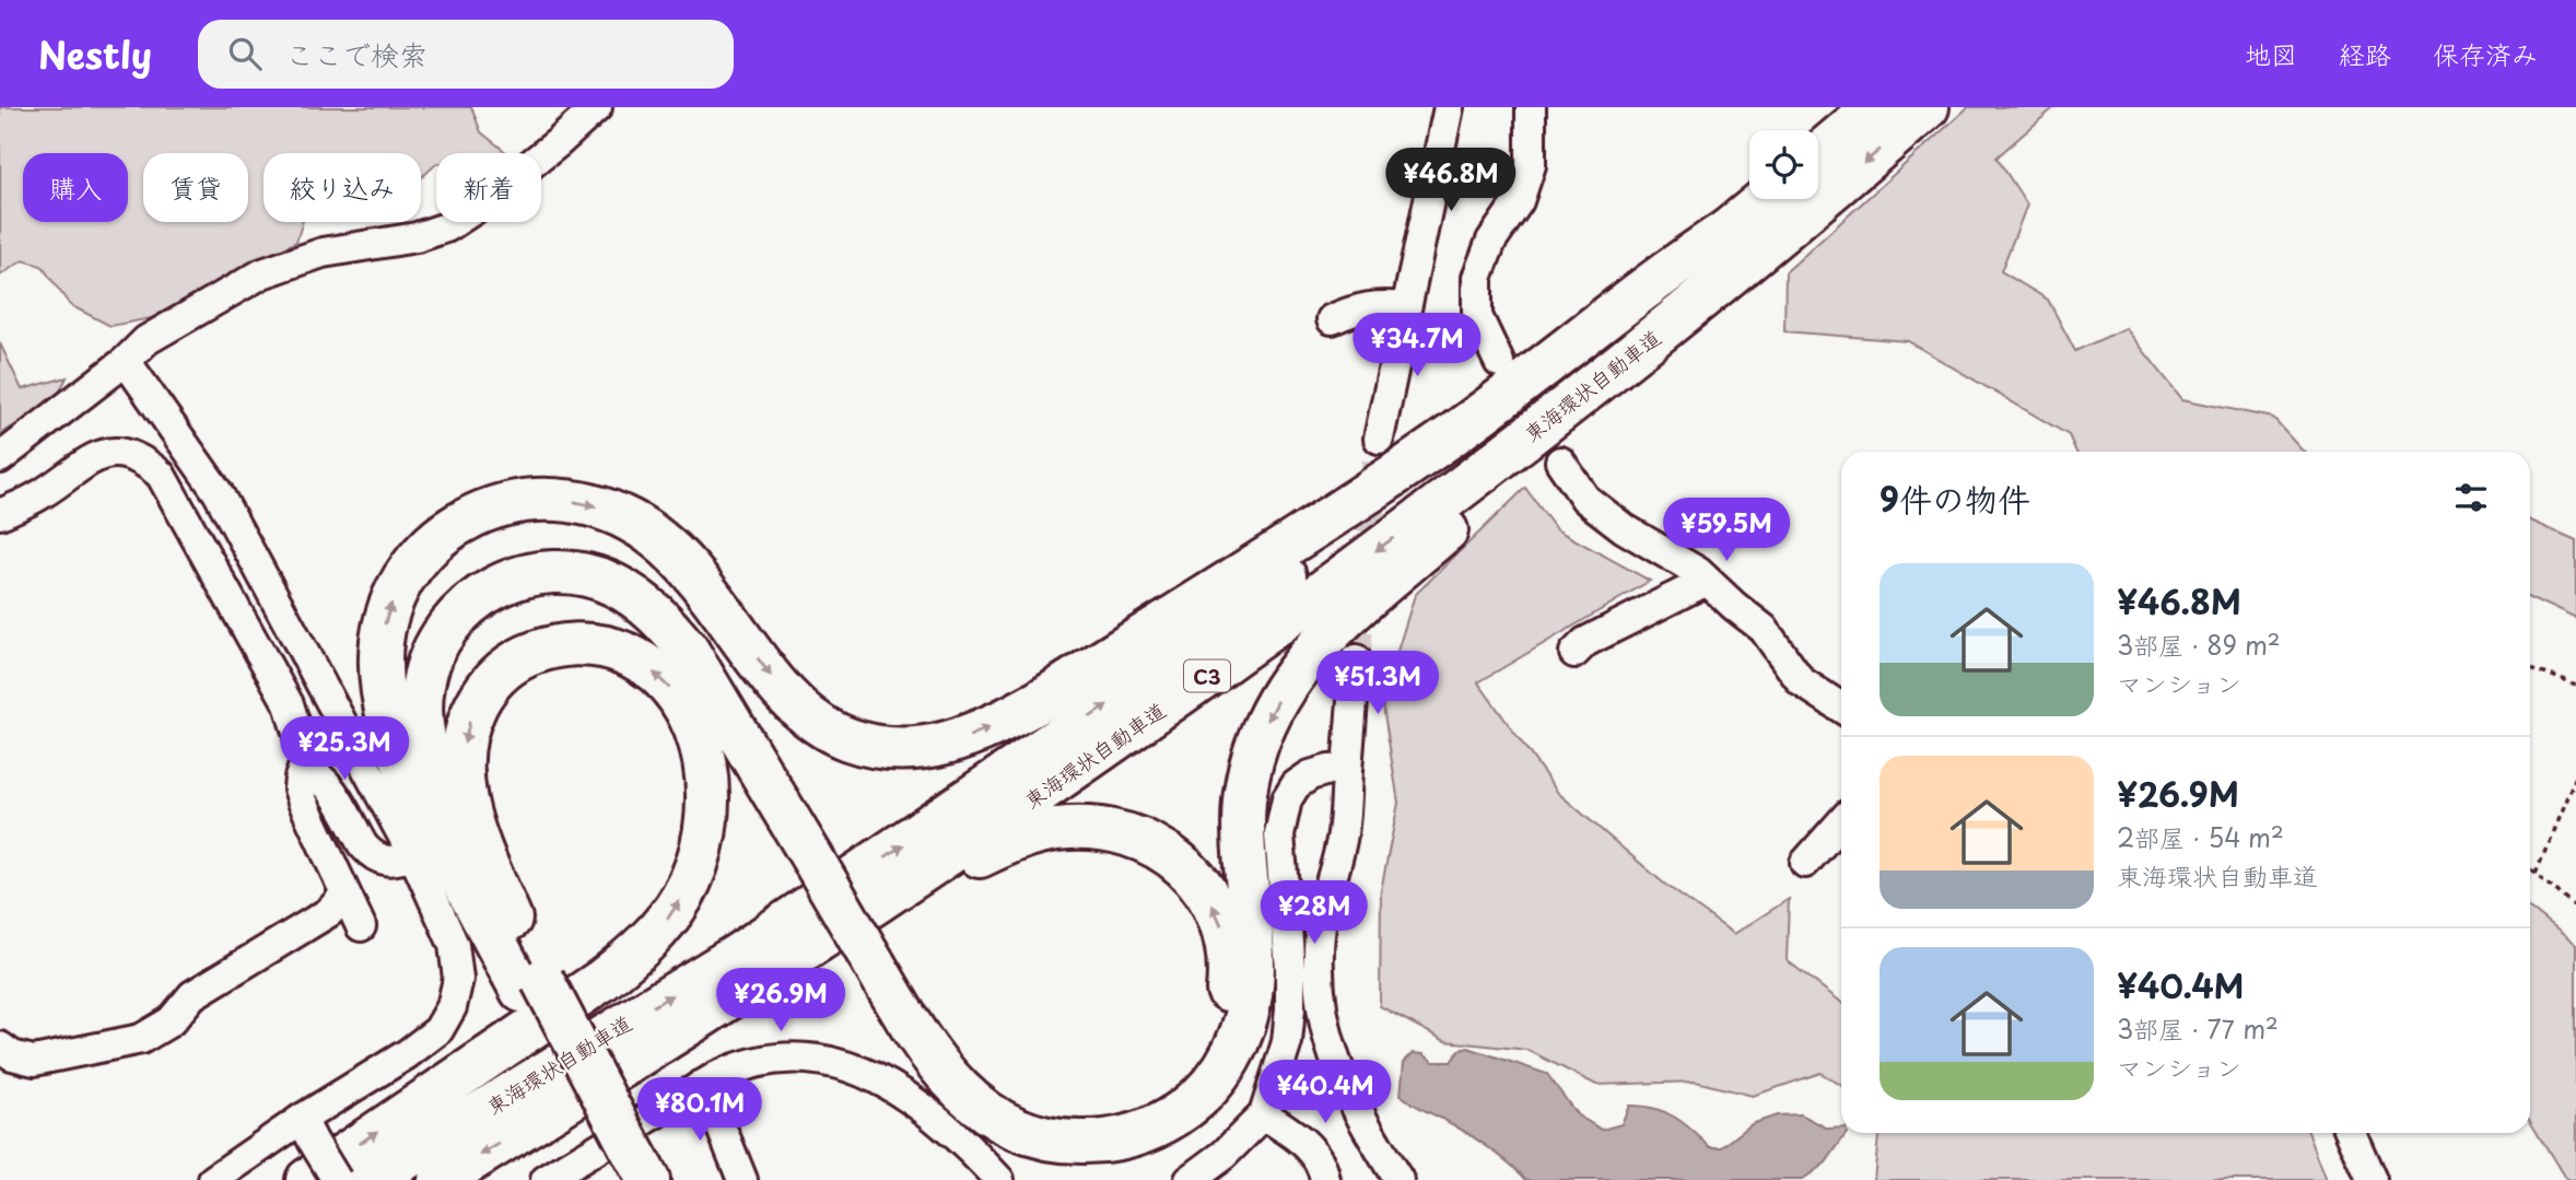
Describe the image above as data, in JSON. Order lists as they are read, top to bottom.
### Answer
{
  "streets": {
    "highway": ["東海環状自動車道", "C3"]
  },
  "page": {
    "header": "Nestly",
    "search": "ここで検索",
    "nav": ["地図", "経路", "保存済み"],
    "price": [
      "¥46.8M",
      "¥34.7M",
      "¥59.5M",
      "¥51.3M",
      "¥25.3M",
      "¥28M",
      "¥26.9M",
      "¥40.4M",
      "¥80.1M"
    ],
    "chip": [
      "購入",
      "賃貸",
      "絞り込み",
      "新着"
    ],
    "heading": "9件の物件",
    "list": [
      {
        "name": "¥46.8M",
        "note": "3部屋 · 89 m² · マンション"
      },
      {
        "name": "¥26.9M",
        "note": "2部屋 · 54 m² · 東海環状自動車道"
      },
      {
        "name": "¥40.4M",
        "note": "3部屋 · 77 m² · マンション"
      }
    ]
  }
}
